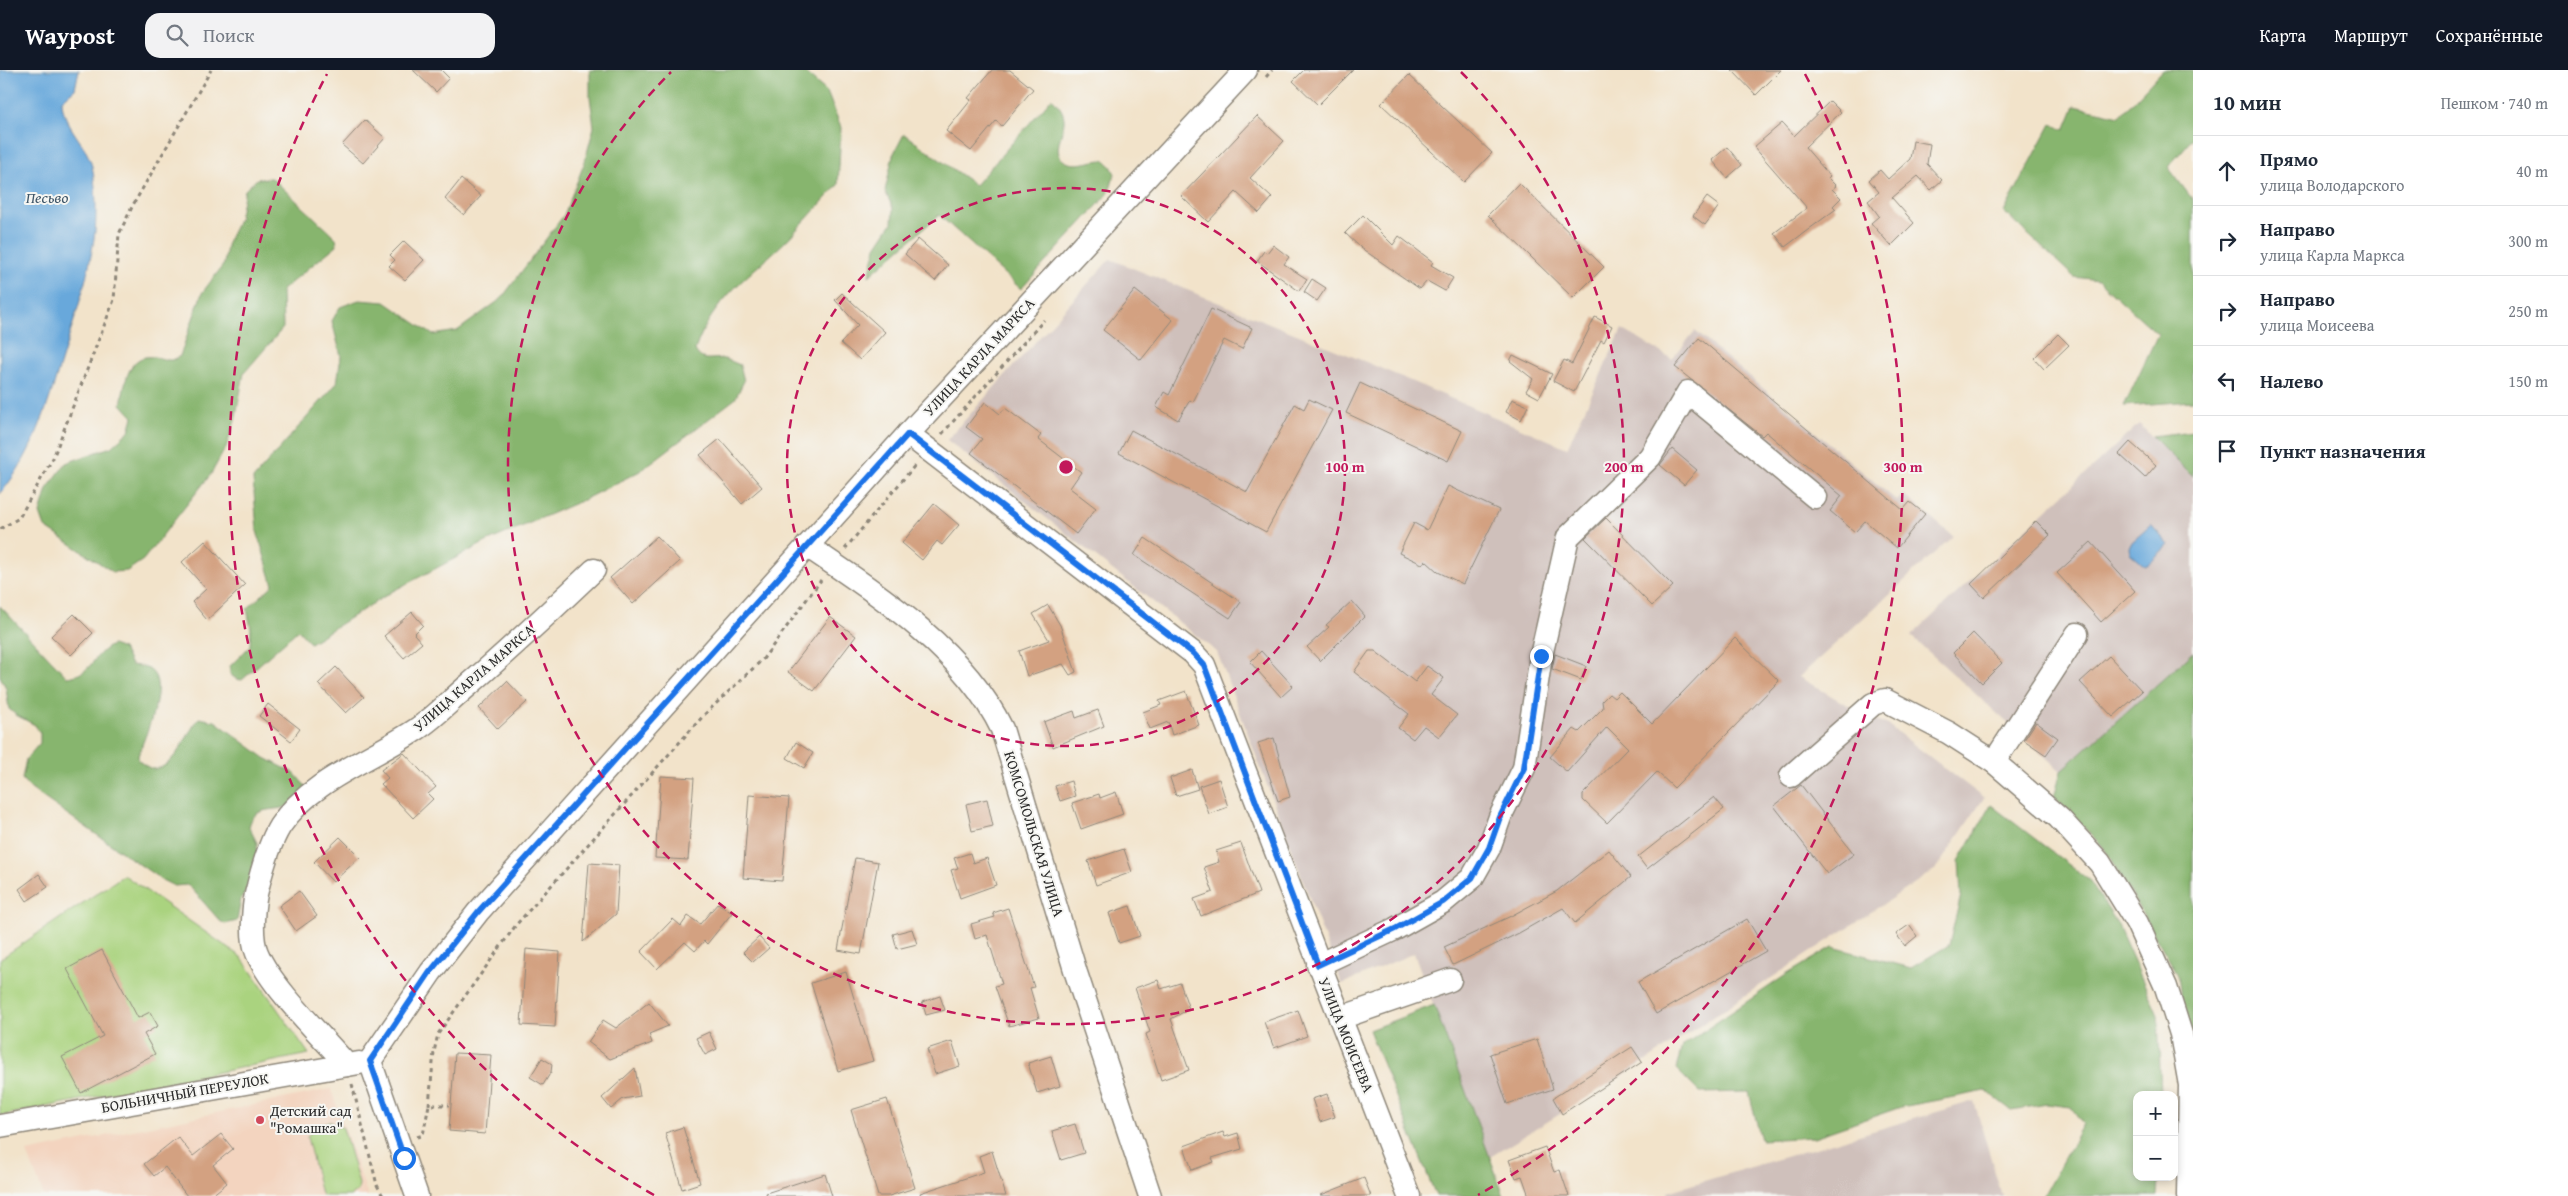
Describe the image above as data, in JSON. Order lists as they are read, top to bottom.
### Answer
{
  "streets": {
    "street": [
      "УЛИЦА КАРЛА МАРКСА",
      "КОМСОМОЛЬСКАЯ УЛИЦА",
      "УЛИЦА МОИСЕЕВА",
      "БОЛЬНИЧНЫЙ ПЕРЕУЛОК"
    ]
  },
  "crossings": [
    ["УЛИЦА КАРЛА МАРКСА", "КОМСОМОЛЬСКАЯ УЛИЦА"],
    ["УЛИЦА КАРЛА МАРКСА", "УЛИЦА МОИСЕЕВА"],
    ["УЛИЦА КАРЛА МАРКСА", "БОЛЬНИЧНЫЙ ПЕРЕУЛОК"]
  ],
  "water": ["Песьво"],
  "places": ["Детский сад \"Ромашка\""],
  "page": {
    "header": "Waypost",
    "search": "Поиск",
    "nav": ["Карта", "Маршрут", "Сохранённые"],
    "heading": ["10 мин", "Пешком · 740 m"],
    "list": [
      ["Прямо", "улица Володарского", "40 m"],
      ["Направо", "улица Карла Маркса", "300 m"],
      ["Направо", "улица Моисеева", "250 m"],
      ["Налево", "150 m"],
      "Пункт назначения"
    ],
    "map_buttons": ["+", "−"]
  },
  "rings": ["100 m", "200 m", "300 m"]
}
